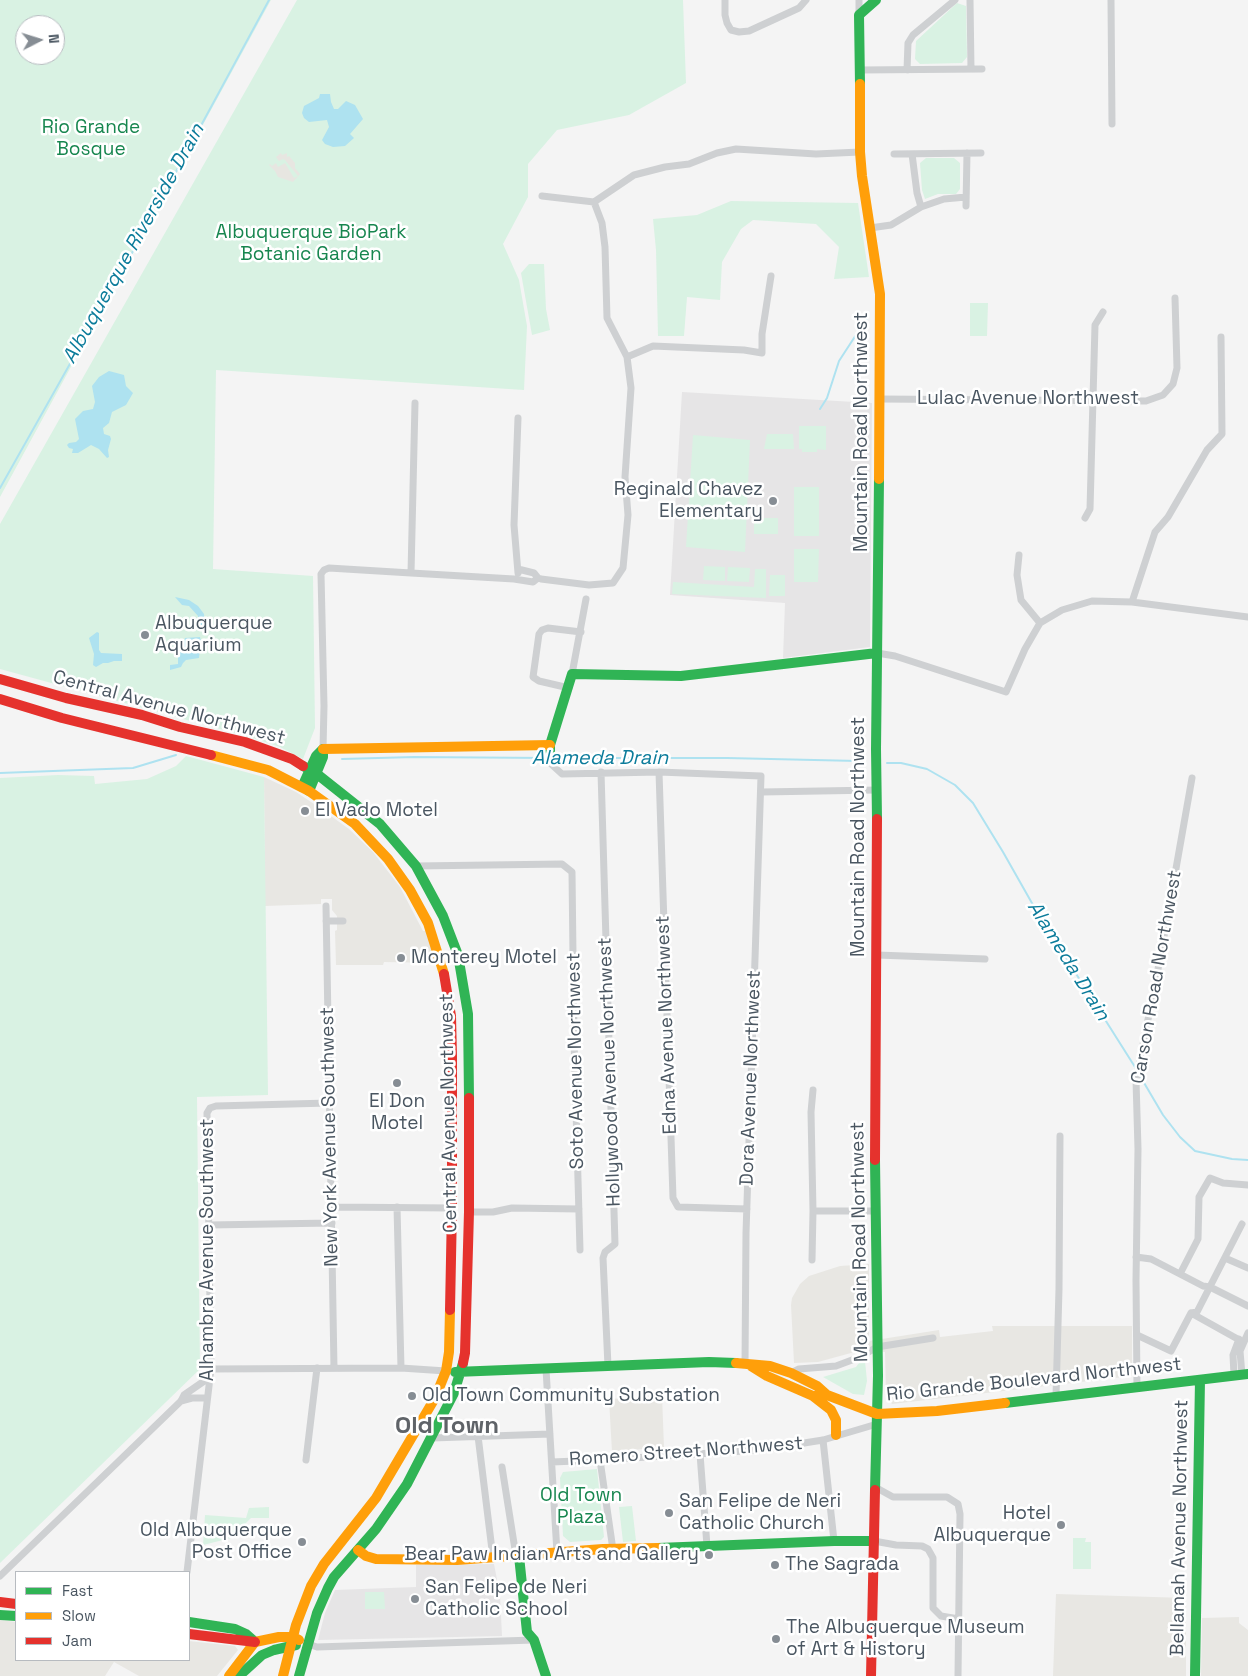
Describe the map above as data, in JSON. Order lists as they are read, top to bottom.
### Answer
{
  "streets": {
    "main road": [
      "Mountain Road Northwest",
      "Central Avenue Northwest",
      "Rio Grande Boulevard Northwest",
      "Bellamah Avenue Northwest"
    ],
    "street": [
      "Lulac Avenue Northwest",
      "Carson Road Northwest",
      "Edna Avenue Northwest",
      "Soto Avenue Northwest",
      "Hollywood Avenue Northwest",
      "Dora Avenue Northwest",
      "New York Avenue Southwest",
      "Alhambra Avenue Southwest",
      "Romero Street Northwest"
    ]
  },
  "crossings": [
    ["Lulac Avenue Northwest", "Mountain Road Northwest"],
    ["Mountain Road Northwest", "Rio Grande Boulevard Northwest"],
    ["Mountain Road Northwest", "Romero Street Northwest"],
    ["Central Avenue Northwest", "Soto Avenue Northwest"],
    ["Central Avenue Northwest", "Rio Grande Boulevard Northwest"],
    ["Central Avenue Northwest", "Romero Street Northwest"],
    ["Carson Road Northwest", "Rio Grande Boulevard Northwest"],
    ["Edna Avenue Northwest", "Dora Avenue Northwest"],
    ["Hollywood Avenue Northwest", "Rio Grande Boulevard Northwest"],
    ["Dora Avenue Northwest", "Rio Grande Boulevard Northwest"],
    ["New York Avenue Southwest", "Alhambra Avenue Southwest"],
    ["Rio Grande Boulevard Northwest", "Romero Street Northwest"],
    ["Rio Grande Boulevard Northwest", "Bellamah Avenue Northwest"]
  ],
  "districts": ["Old Town"],
  "water": ["Albuquerque Riverside Drain", "Alameda Drain"],
  "parks": ["Rio Grande Bosque", "Albuquerque BioPark Botanic Garden", "Old Town Plaza"],
  "places": [
    "Reginald Chavez Elementary",
    "Albuquerque Aquarium",
    "El Vado Motel",
    "Monterey Motel",
    "El Don Motel",
    "Old Town Community Substation",
    "San Felipe de Neri Catholic Church",
    "Hotel Albuquerque",
    "Old Albuquerque Post Office",
    "Bear Paw Indian Arts and Gallery",
    "The Sagrada",
    "San Felipe de Neri Catholic School",
    "The Albuquerque Museum of Art & History"
  ],
  "legend": ["Fast", "Slow", "Jam"],
  "north": "right"
}
